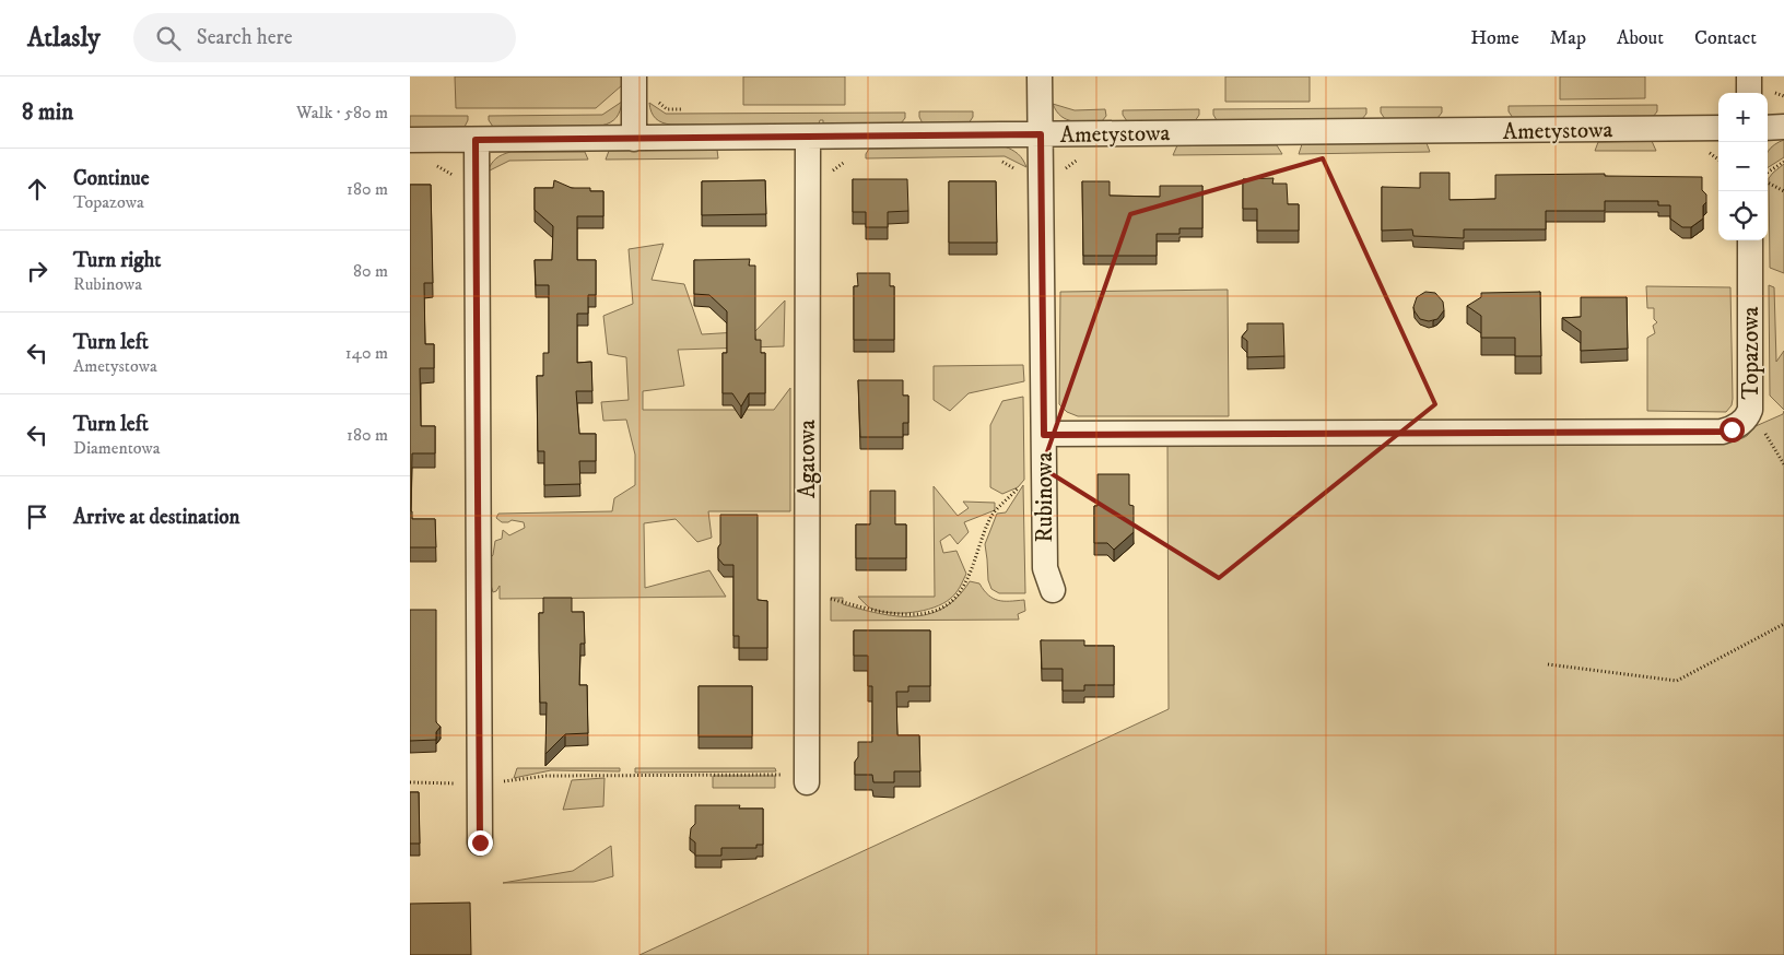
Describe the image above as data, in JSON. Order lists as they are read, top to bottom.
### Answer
{
  "streets": {
    "street": [
      "Ametystowa",
      "Topazowa",
      "Agatowa",
      "Rubinowa"
    ]
  },
  "crossings": [
    ["Ametystowa", "Agatowa"],
    ["Ametystowa", "Rubinowa"],
    ["Topazowa", "Rubinowa"]
  ],
  "page": {
    "header": "Atlasly",
    "search": "Search here",
    "nav": [
      "Home",
      "Map",
      "About",
      "Contact"
    ],
    "heading": ["8 min", "Walk · 580 m"],
    "map_buttons": ["+", "−"],
    "list": [
      ["Continue", "Topazowa", "180 m"],
      ["Turn right", "Rubinowa", "80 m"],
      ["Turn left", "Ametystowa", "140 m"],
      ["Turn left", "Diamentowa", "180 m"],
      "Arrive at destination"
    ]
  }
}
